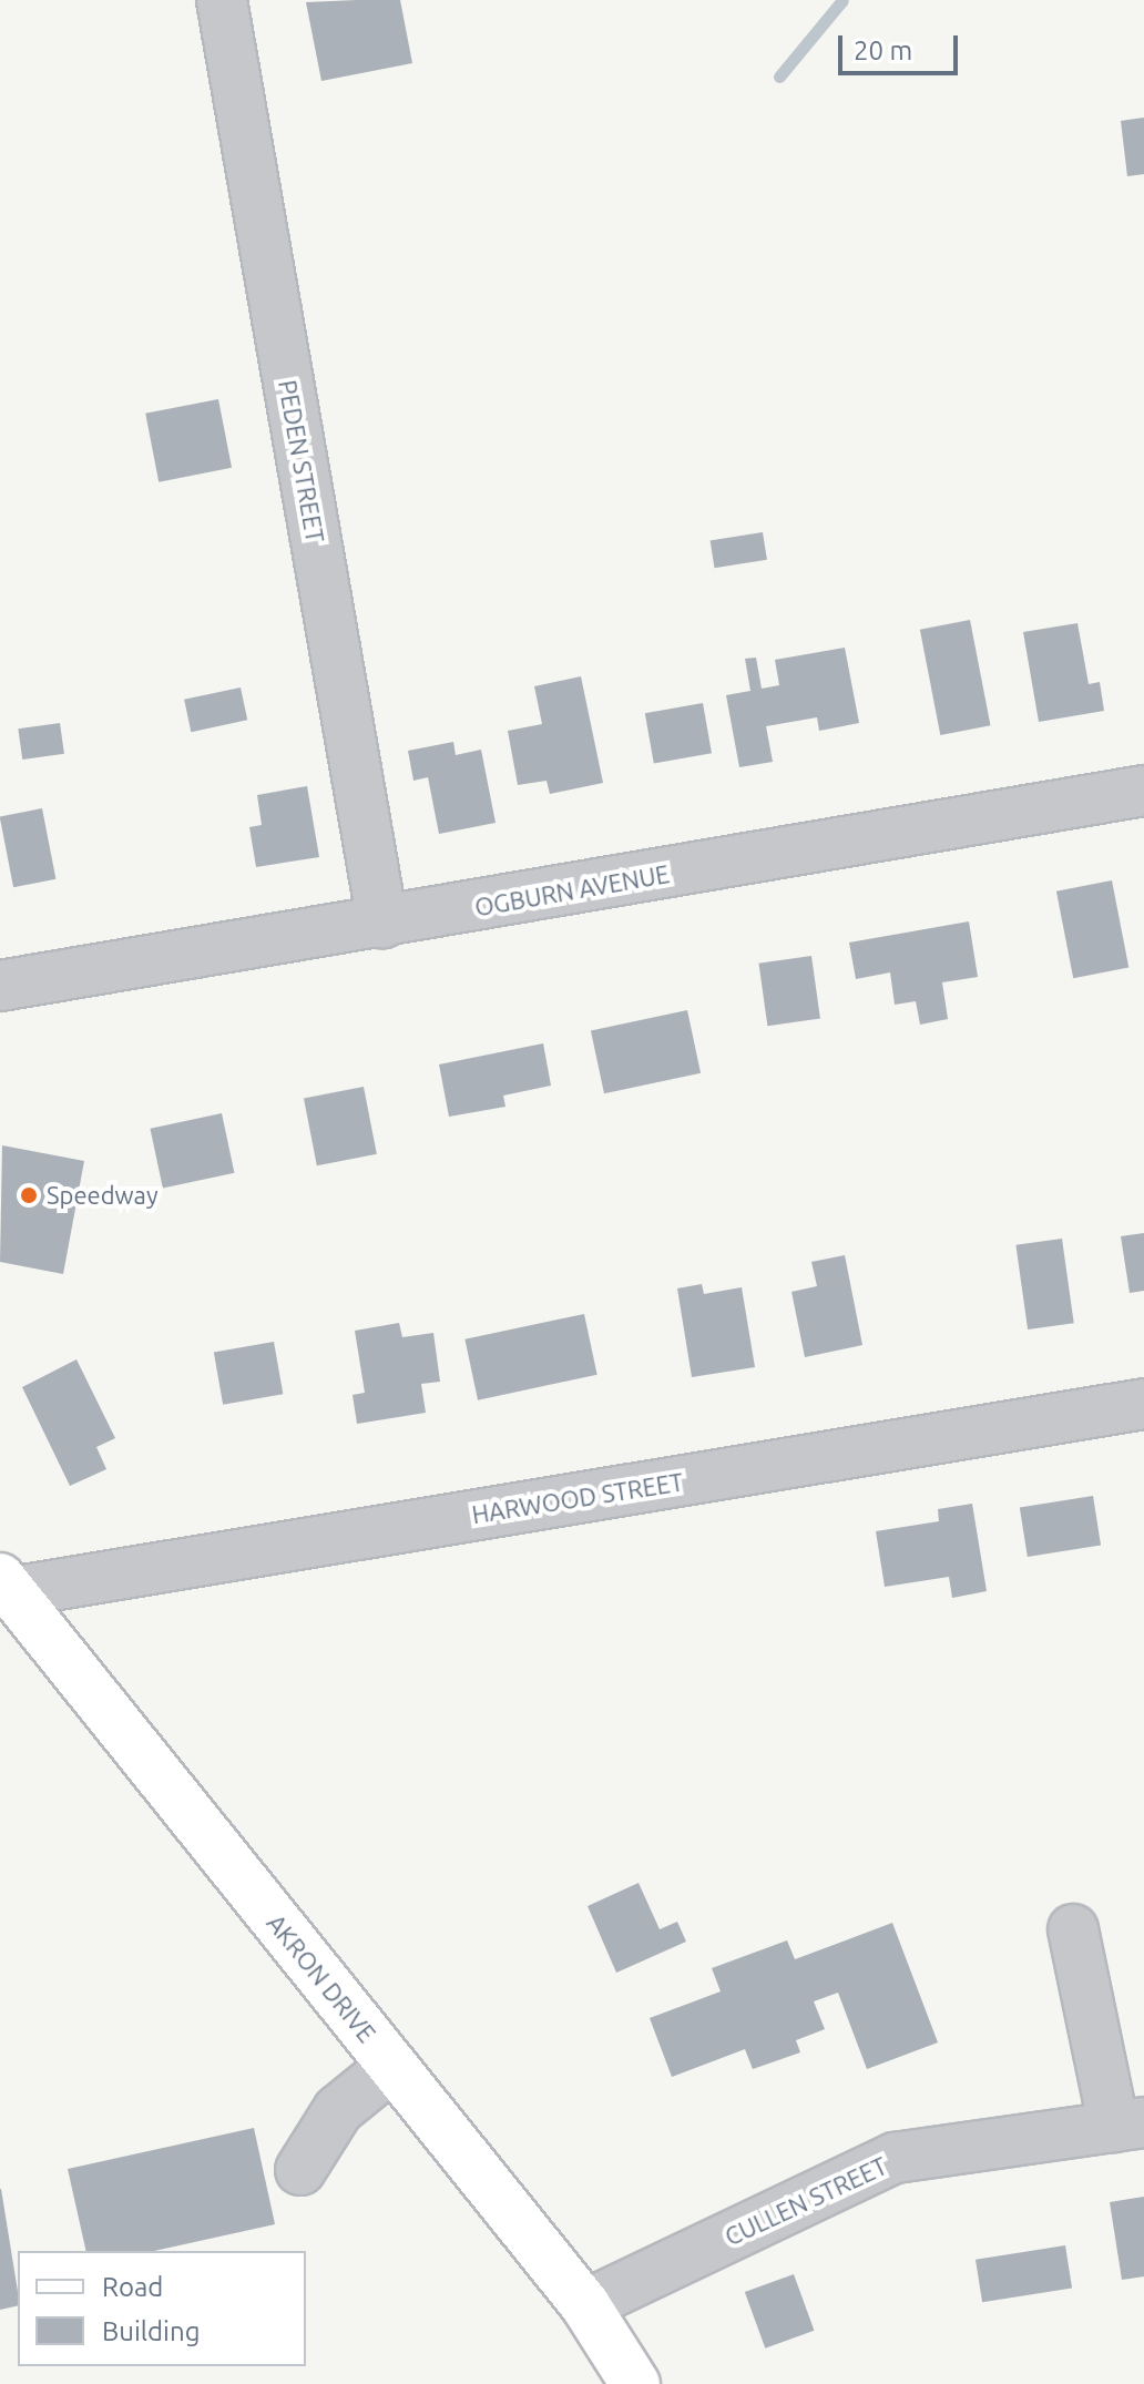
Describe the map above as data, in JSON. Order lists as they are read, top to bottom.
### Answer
{
  "streets": {
    "main road": ["AKRON DRIVE"],
    "street": [
      "PEDEN STREET",
      "OGBURN AVENUE",
      "HARWOOD STREET",
      "CULLEN STREET"
    ]
  },
  "crossings": [
    ["PEDEN STREET", "OGBURN AVENUE"],
    ["HARWOOD STREET", "AKRON DRIVE"],
    ["AKRON DRIVE", "CULLEN STREET"]
  ],
  "places": ["Speedway"],
  "legend": ["Road", "Building"],
  "scale_bar": "20 m"
}
